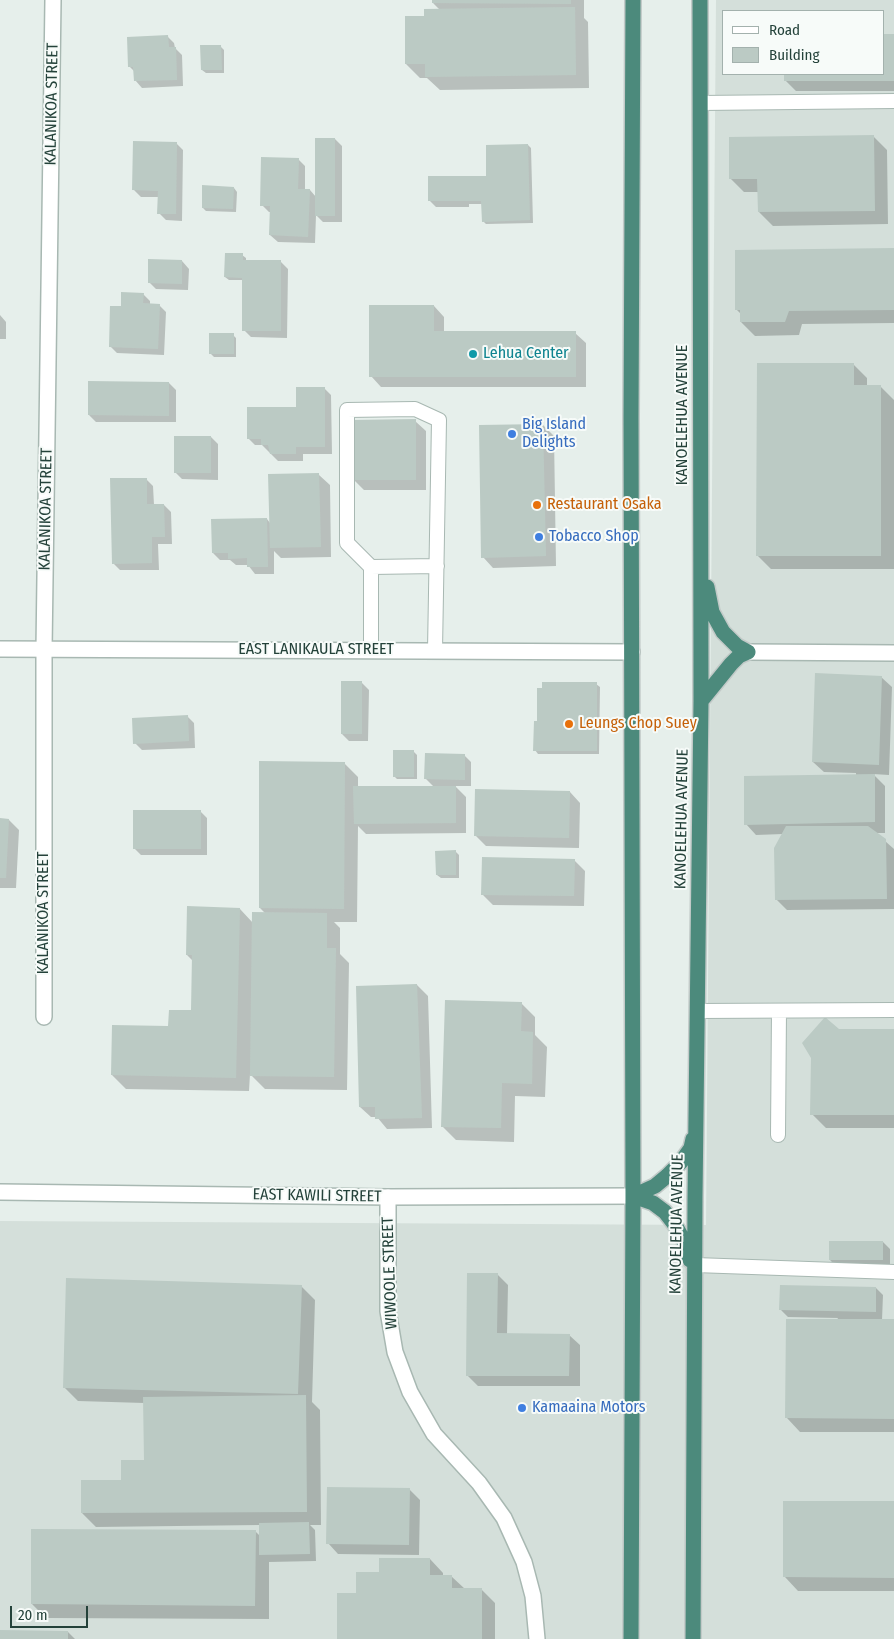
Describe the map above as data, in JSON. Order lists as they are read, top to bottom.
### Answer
{
  "streets": {
    "highway": ["KANOELEHUA AVENUE"],
    "street": [
      "KALANIKOA STREET",
      "EAST LANIKAULA STREET",
      "EAST KAWILI STREET",
      "WIWOOLE STREET"
    ]
  },
  "crossings": [
    ["KALANIKOA STREET", "EAST LANIKAULA STREET"],
    ["EAST KAWILI STREET", "WIWOOLE STREET"]
  ],
  "places": [
    "Lehua Center",
    "Big Island Delights",
    "Restaurant Osaka",
    "Tobacco Shop",
    "Leungs Chop Suey",
    "Kamaaina Motors"
  ],
  "legend": ["Road", "Building"],
  "scale_bar": "20 m"
}
